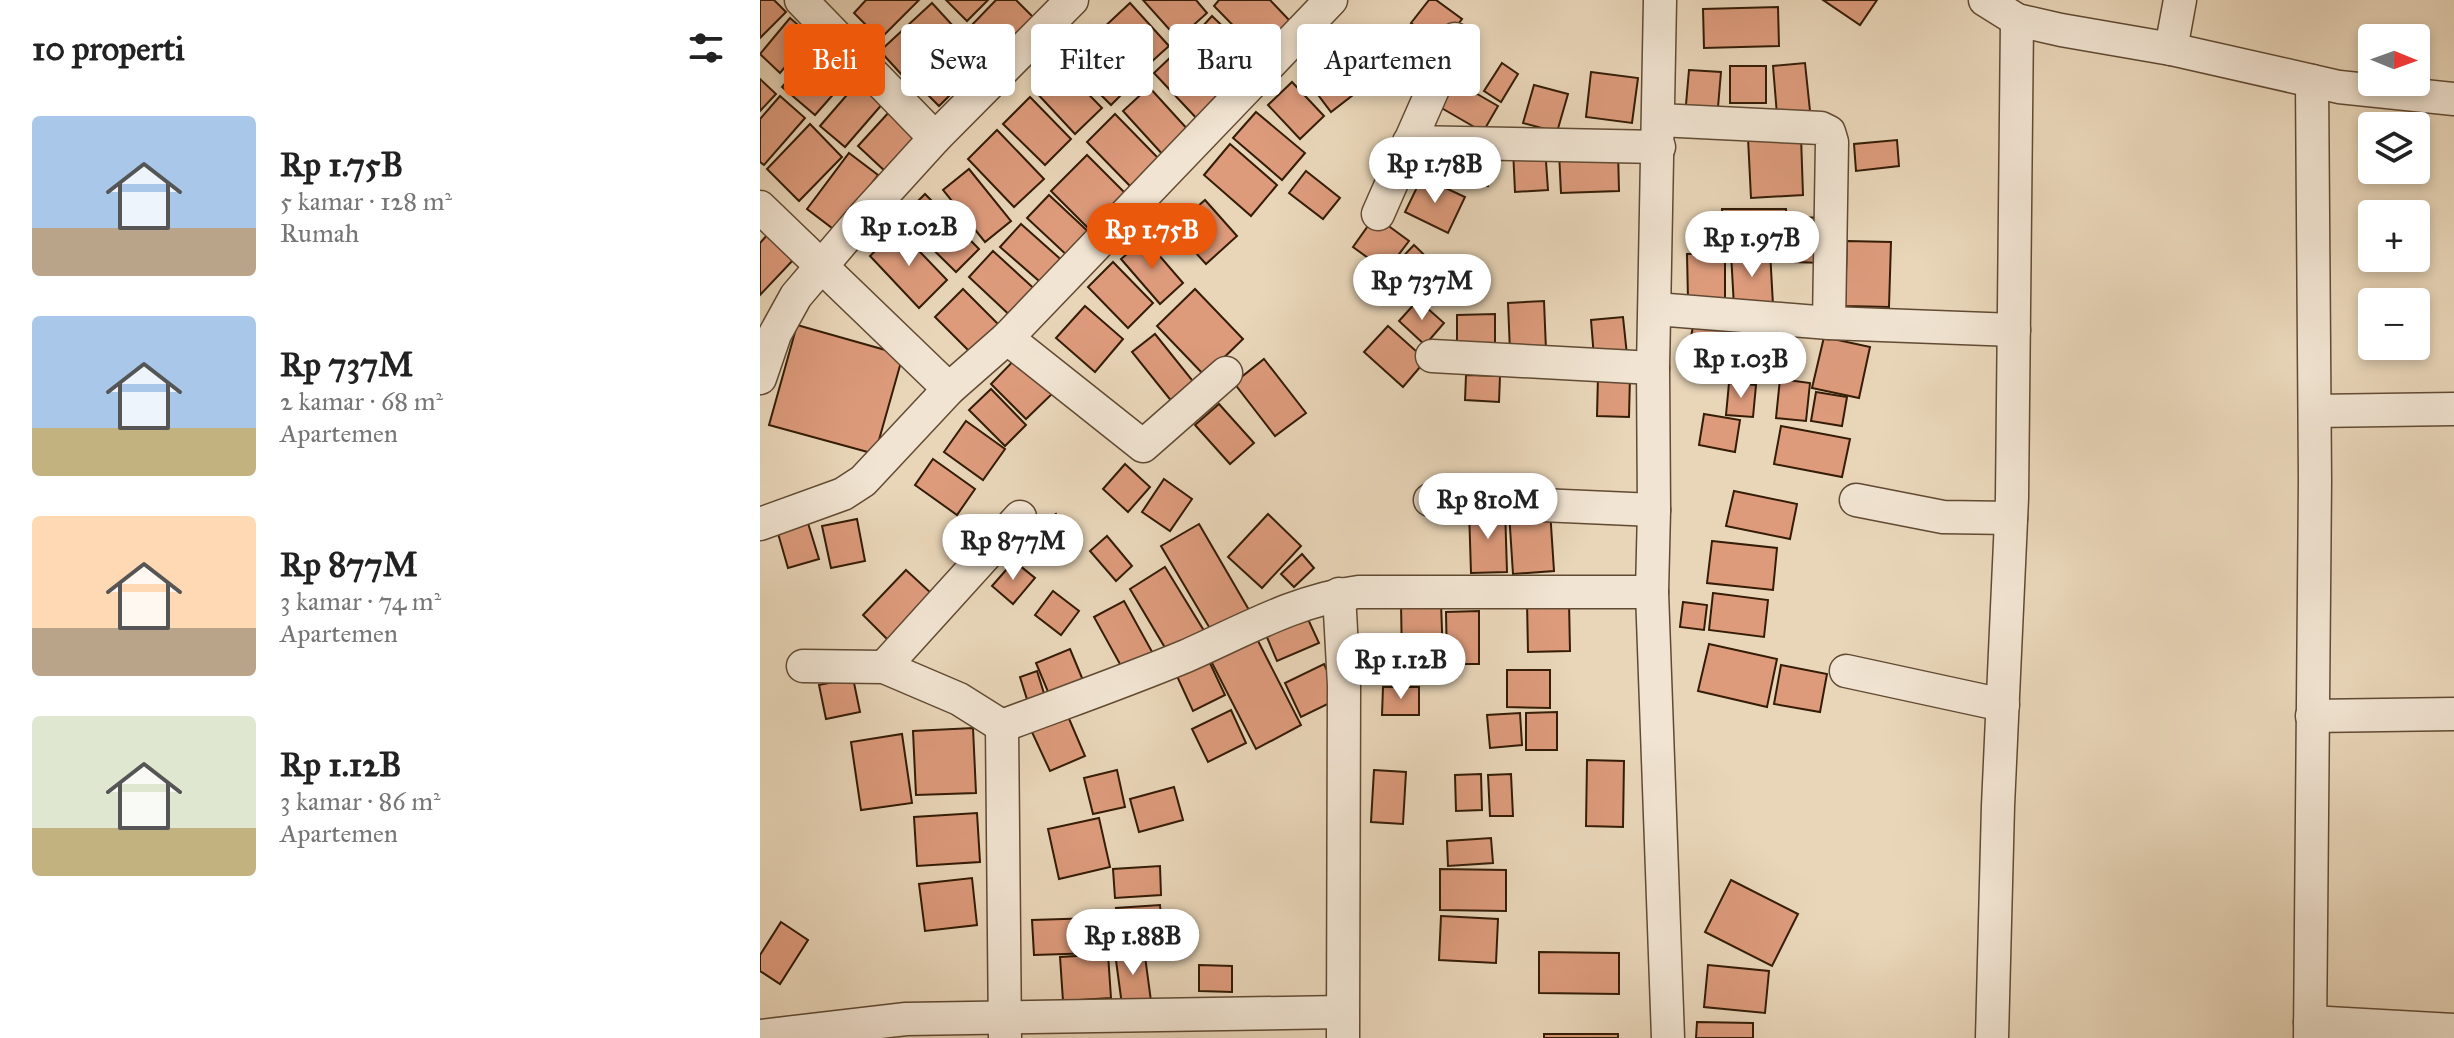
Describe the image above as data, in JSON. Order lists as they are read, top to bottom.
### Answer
{
  "north": "right",
  "page": {
    "heading": "10 properti",
    "map_buttons": ["+", "−"],
    "chip": [
      "Beli",
      "Sewa",
      "Filter",
      "Baru",
      "Apartemen"
    ],
    "list": [
      {
        "name": "Rp 1.75B",
        "note": "5 kamar · 128 m² · Rumah"
      },
      {
        "name": "Rp 737M",
        "note": "2 kamar · 68 m² · Apartemen"
      },
      {
        "name": "Rp 877M",
        "note": "3 kamar · 74 m² · Apartemen"
      },
      {
        "name": "Rp 1.12B",
        "note": "3 kamar · 86 m² · Apartemen"
      }
    ],
    "price": [
      "Rp 1.78B",
      "Rp 1.02B",
      "Rp 1.75B",
      "Rp 1.97B",
      "Rp 737M",
      "Rp 1.03B",
      "Rp 810M",
      "Rp 877M",
      "Rp 1.12B",
      "Rp 1.88B"
    ]
  }
}
